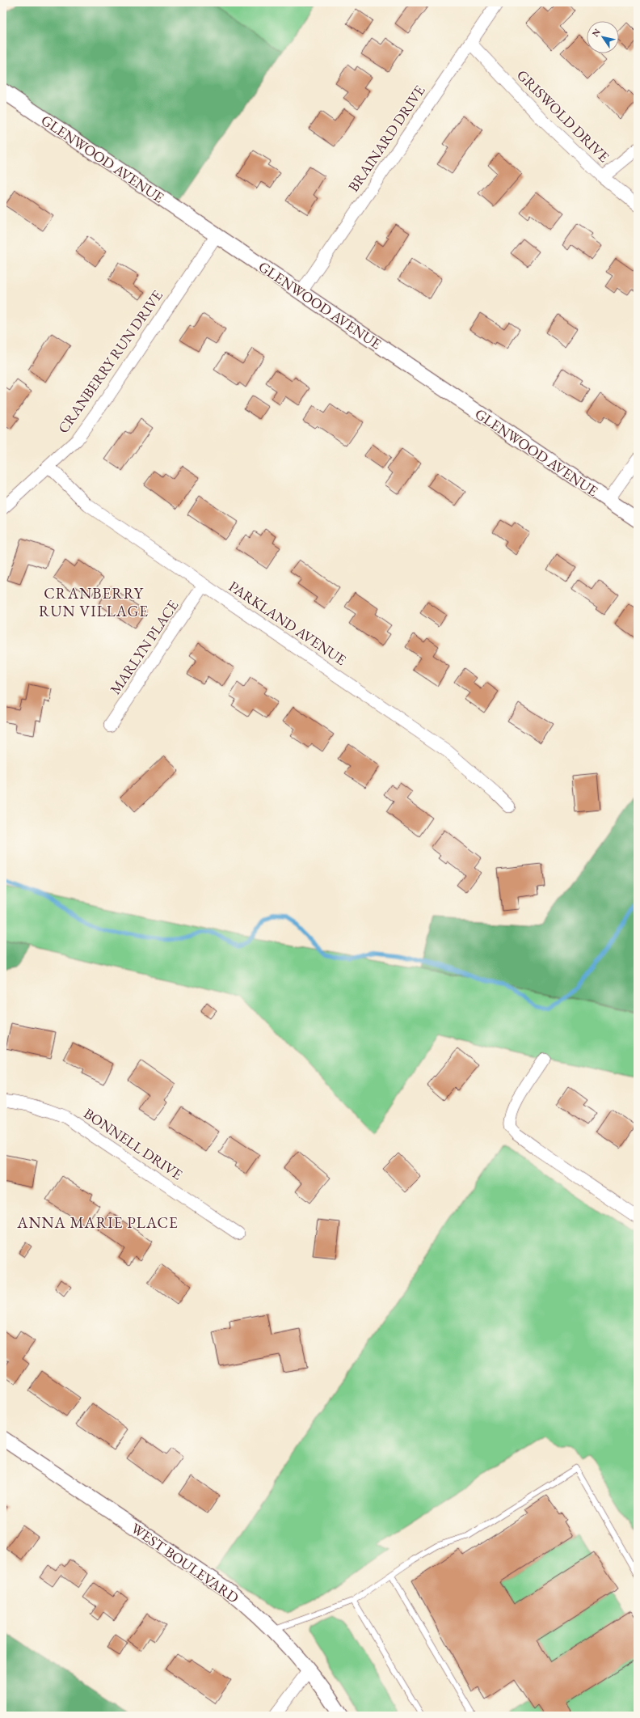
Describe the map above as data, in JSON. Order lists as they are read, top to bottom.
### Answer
{
  "streets": {
    "street": [
      "GRISWOLD DRIVE",
      "BRAINARD DRIVE",
      "GLENWOOD AVENUE",
      "CRANBERRY RUN DRIVE",
      "PARKLAND AVENUE",
      "MARLYN PLACE",
      "BONNELL DRIVE",
      "WEST BOULEVARD"
    ]
  },
  "crossings": [
    ["GRISWOLD DRIVE", "BRAINARD DRIVE"],
    ["BRAINARD DRIVE", "GLENWOOD AVENUE"],
    ["GLENWOOD AVENUE", "CRANBERRY RUN DRIVE"],
    ["CRANBERRY RUN DRIVE", "PARKLAND AVENUE"],
    ["PARKLAND AVENUE", "MARLYN PLACE"]
  ],
  "districts": ["CRANBERRY RUN VILLAGE", "ANNA MARIE PLACE"],
  "north": "top left"
}
